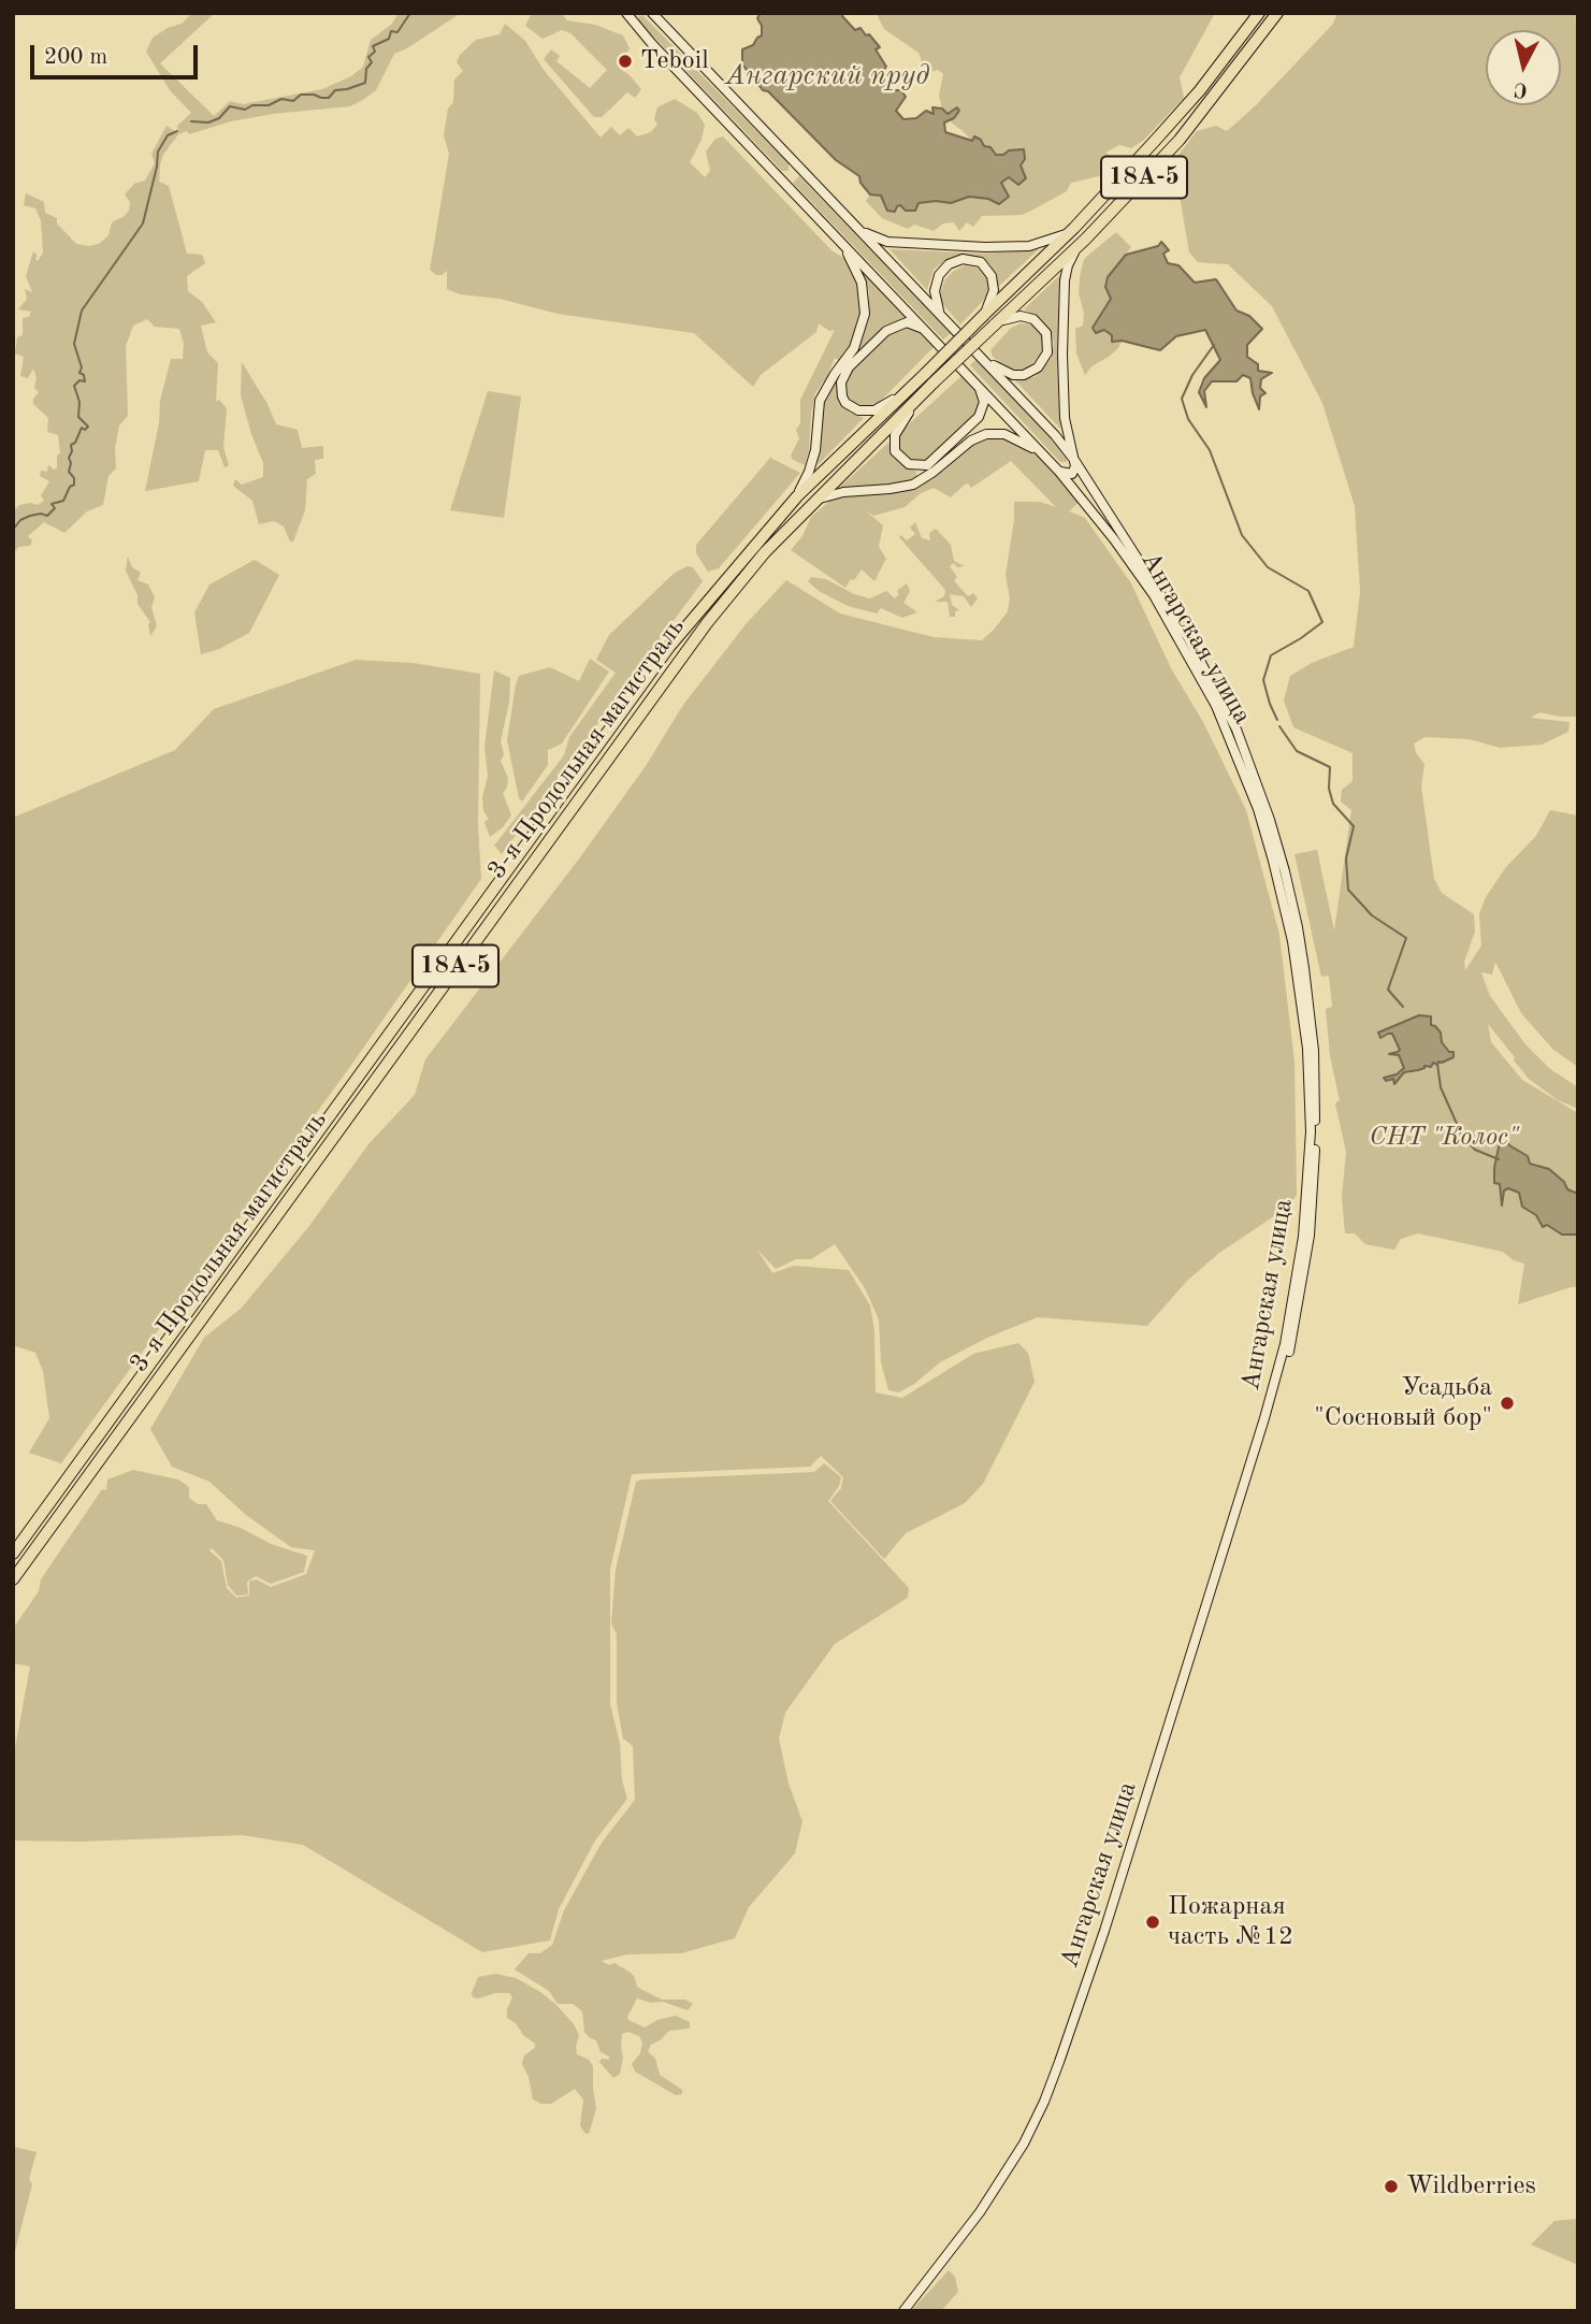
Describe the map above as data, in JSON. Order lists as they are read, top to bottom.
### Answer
{
  "streets": {
    "highway": ["18А-5", "3-я Продольная магистраль"],
    "main road": ["Ангарская улица"]
  },
  "water": ["Ангарский пруд"],
  "parks": ["СНТ \"Колос\""],
  "places": [
    "Teboil",
    "Усадьба \"Сосновый бор\"",
    "Пожарная часть №12",
    "Wildberries"
  ],
  "scale_bar": "200 m",
  "north": "bottom"
}
